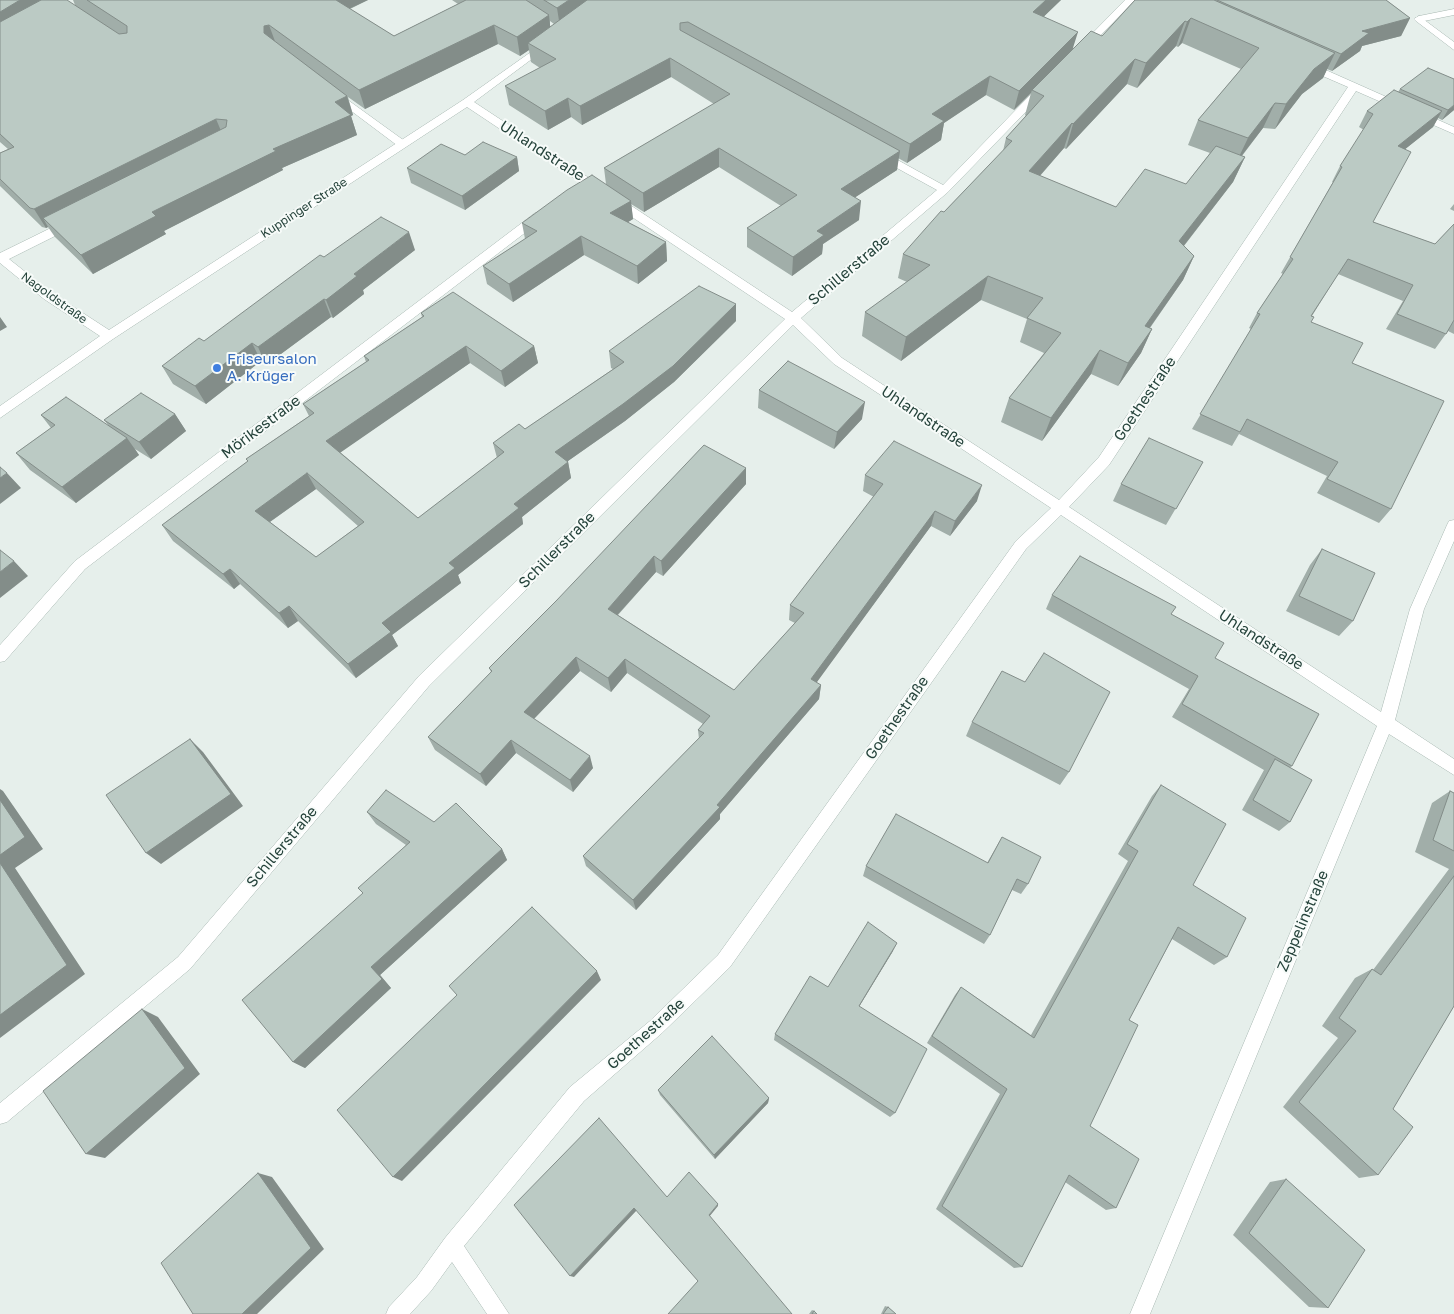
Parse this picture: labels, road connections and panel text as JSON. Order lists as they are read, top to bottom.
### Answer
{
  "streets": {
    "street": [
      "Uhlandstraße",
      "Kuppinger Straße",
      "Schillerstraße",
      "Nagoldstraße",
      "Goethestraße",
      "Mörikestraße",
      "Zeppelinstraße"
    ]
  },
  "crossings": [
    ["Uhlandstraße", "Kuppinger Straße"],
    ["Uhlandstraße", "Schillerstraße"],
    ["Uhlandstraße", "Goethestraße"],
    ["Uhlandstraße", "Zeppelinstraße"],
    ["Kuppinger Straße", "Nagoldstraße"]
  ],
  "places": ["Friseursalon A. Krüger"]
}
